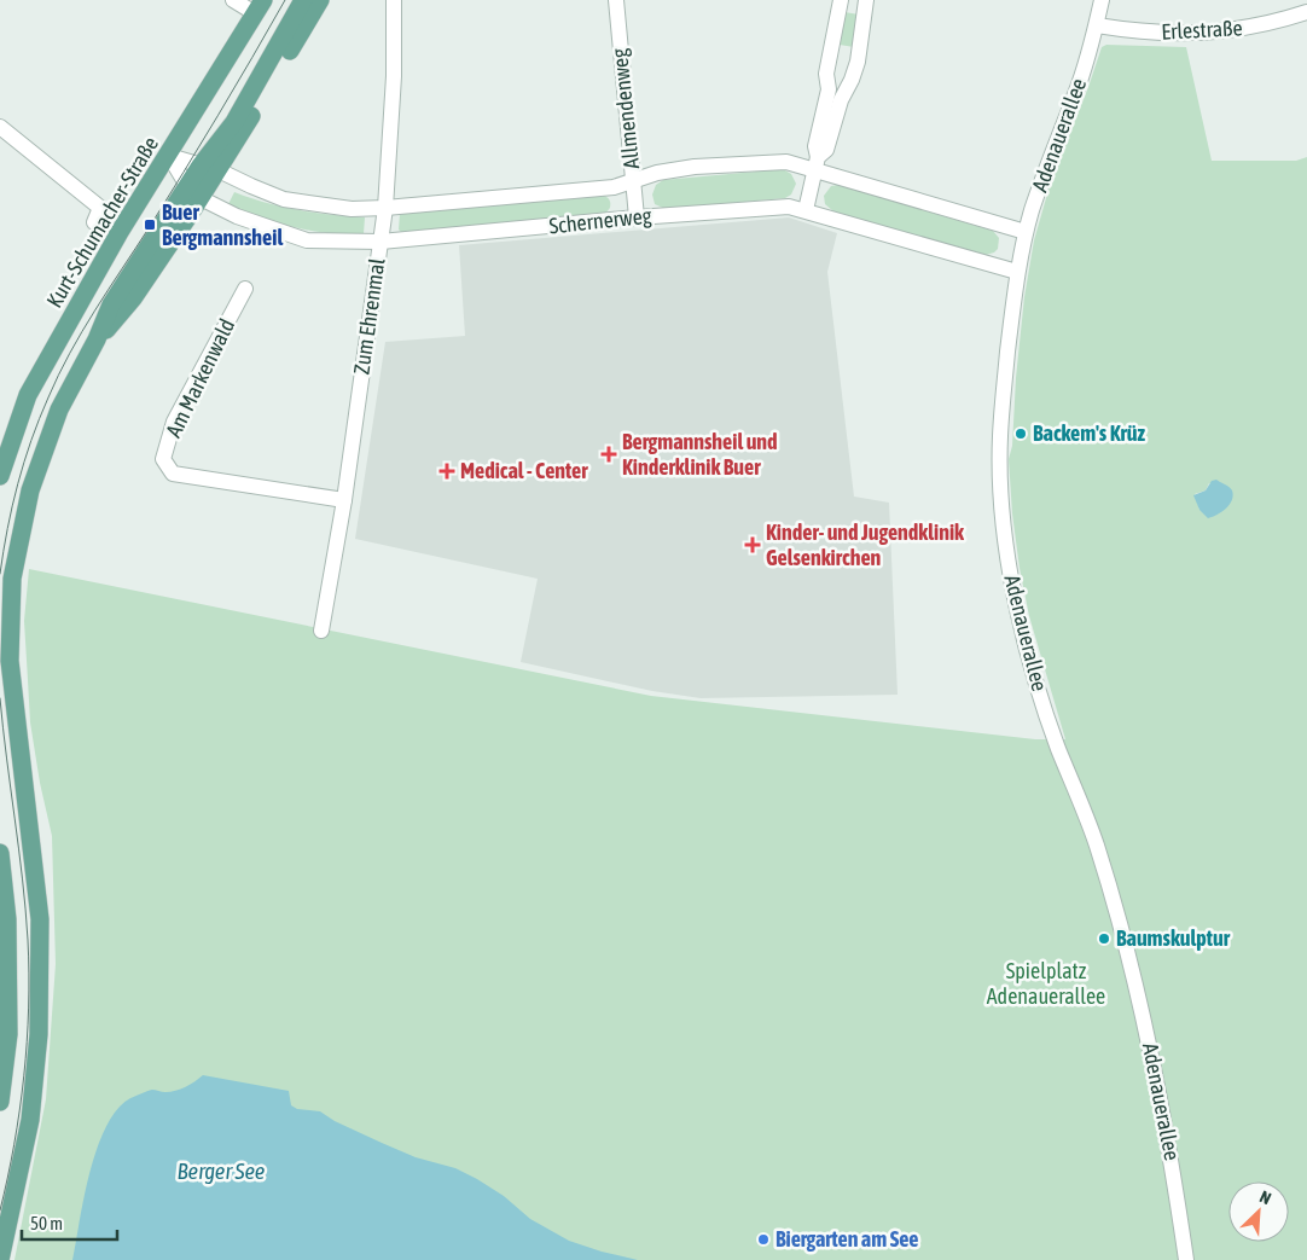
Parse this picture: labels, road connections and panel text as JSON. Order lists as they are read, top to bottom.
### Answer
{
  "streets": {
    "main road": ["Kurt-Schumacher-Straße"],
    "street": [
      "Erlestraße",
      "Allmendenweg",
      "Adenauerallee",
      "Schernerweg",
      "Zum Ehrenmal",
      "Am Markenwald"
    ]
  },
  "crossings": [
    ["Erlestraße", "Adenauerallee"],
    ["Allmendenweg", "Schernerweg"],
    ["Adenauerallee", "Schernerweg"],
    ["Schernerweg", "Kurt-Schumacher-Straße"],
    ["Schernerweg", "Zum Ehrenmal"],
    ["Zum Ehrenmal", "Am Markenwald"]
  ],
  "water": ["Berger See"],
  "parks": ["Spielplatz Adenauerallee"],
  "places": {
    "transit": ["Buer Bergmannsheil"],
    "other": ["Backem's Krüz", "Baumskulptur", "Biergarten am See"],
    "health": ["Bergmannsheil und Kinderklinik Buer", "Medical - Center", "Kinder- und Jugendklinik Gelsenkirchen"]
  },
  "scale_bar": "50 m",
  "north": "top right"
}
